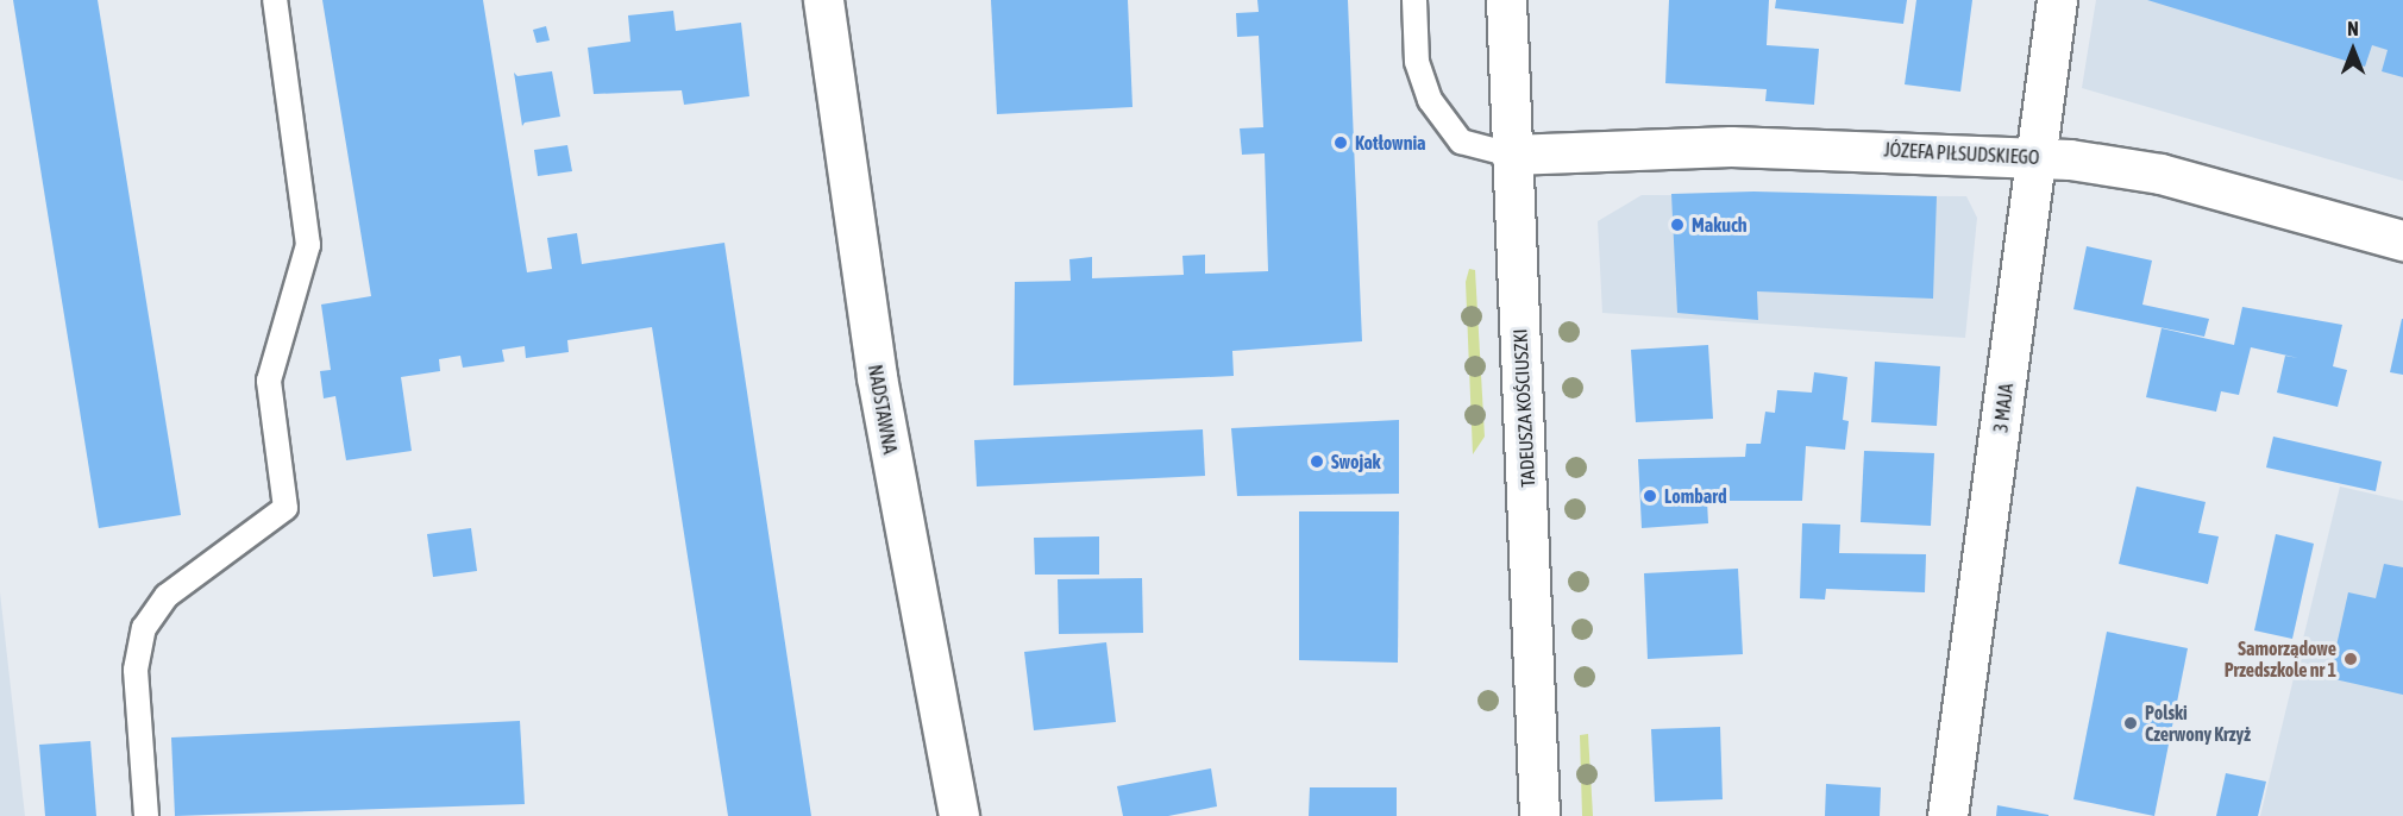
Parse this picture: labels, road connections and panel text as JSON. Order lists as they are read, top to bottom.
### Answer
{
  "streets": {
    "street": [
      "JÓZEFA PIŁSUDSKIEGO",
      "TADEUSZA KOŚCIUSZKI",
      "3 MAJA",
      "NADSTAWNA"
    ]
  },
  "crossings": [
    ["JÓZEFA PIŁSUDSKIEGO", "TADEUSZA KOŚCIUSZKI"],
    ["JÓZEFA PIŁSUDSKIEGO", "3 MAJA"]
  ],
  "places": [
    "Kotłownia",
    "Makuch",
    "Swojak",
    "Lombard",
    "Samorządowe Przedszkole nr 1",
    "Polski Czerwony Krzyż"
  ],
  "north": "top"
}
